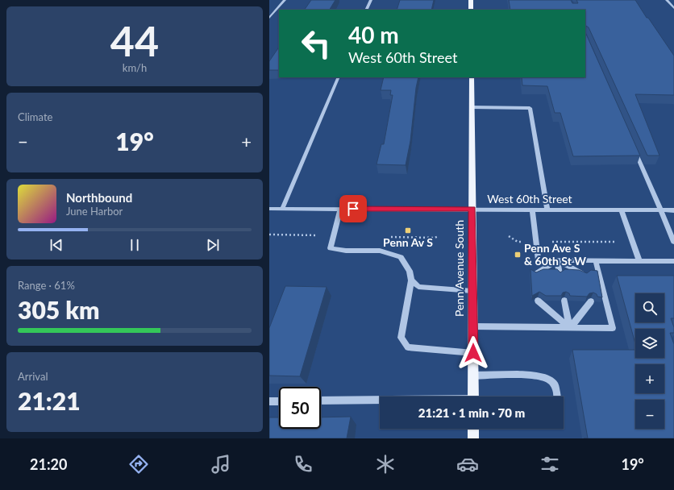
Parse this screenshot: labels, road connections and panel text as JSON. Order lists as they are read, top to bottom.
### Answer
{
  "streets": {
    "main road": ["Penn Avenue South"],
    "street": ["West 60th Street"]
  },
  "crossings": [
    ["West 60th Street", "Penn Avenue South"]
  ],
  "places": {
    "transit": ["Penn Av S", "Penn Ave S & 60th St W"]
  },
  "page": {
    "tile": [
      ["44", "km/h"],
      "Climate",
      ["Range · 61%", "305 km"],
      ["Arrival", "21:21"]
    ],
    "turn": ["40 m", "West 60th Street"],
    "heat": ["−", "19°", "+"],
    "song": ["Northbound", "June Harbor"],
    "map_buttons": ["+", "−"],
    "limit": "50",
    "trip": "21:21 · 1 min · 70 m",
    "tabs": ["21:20", "19°"]
  }
}
